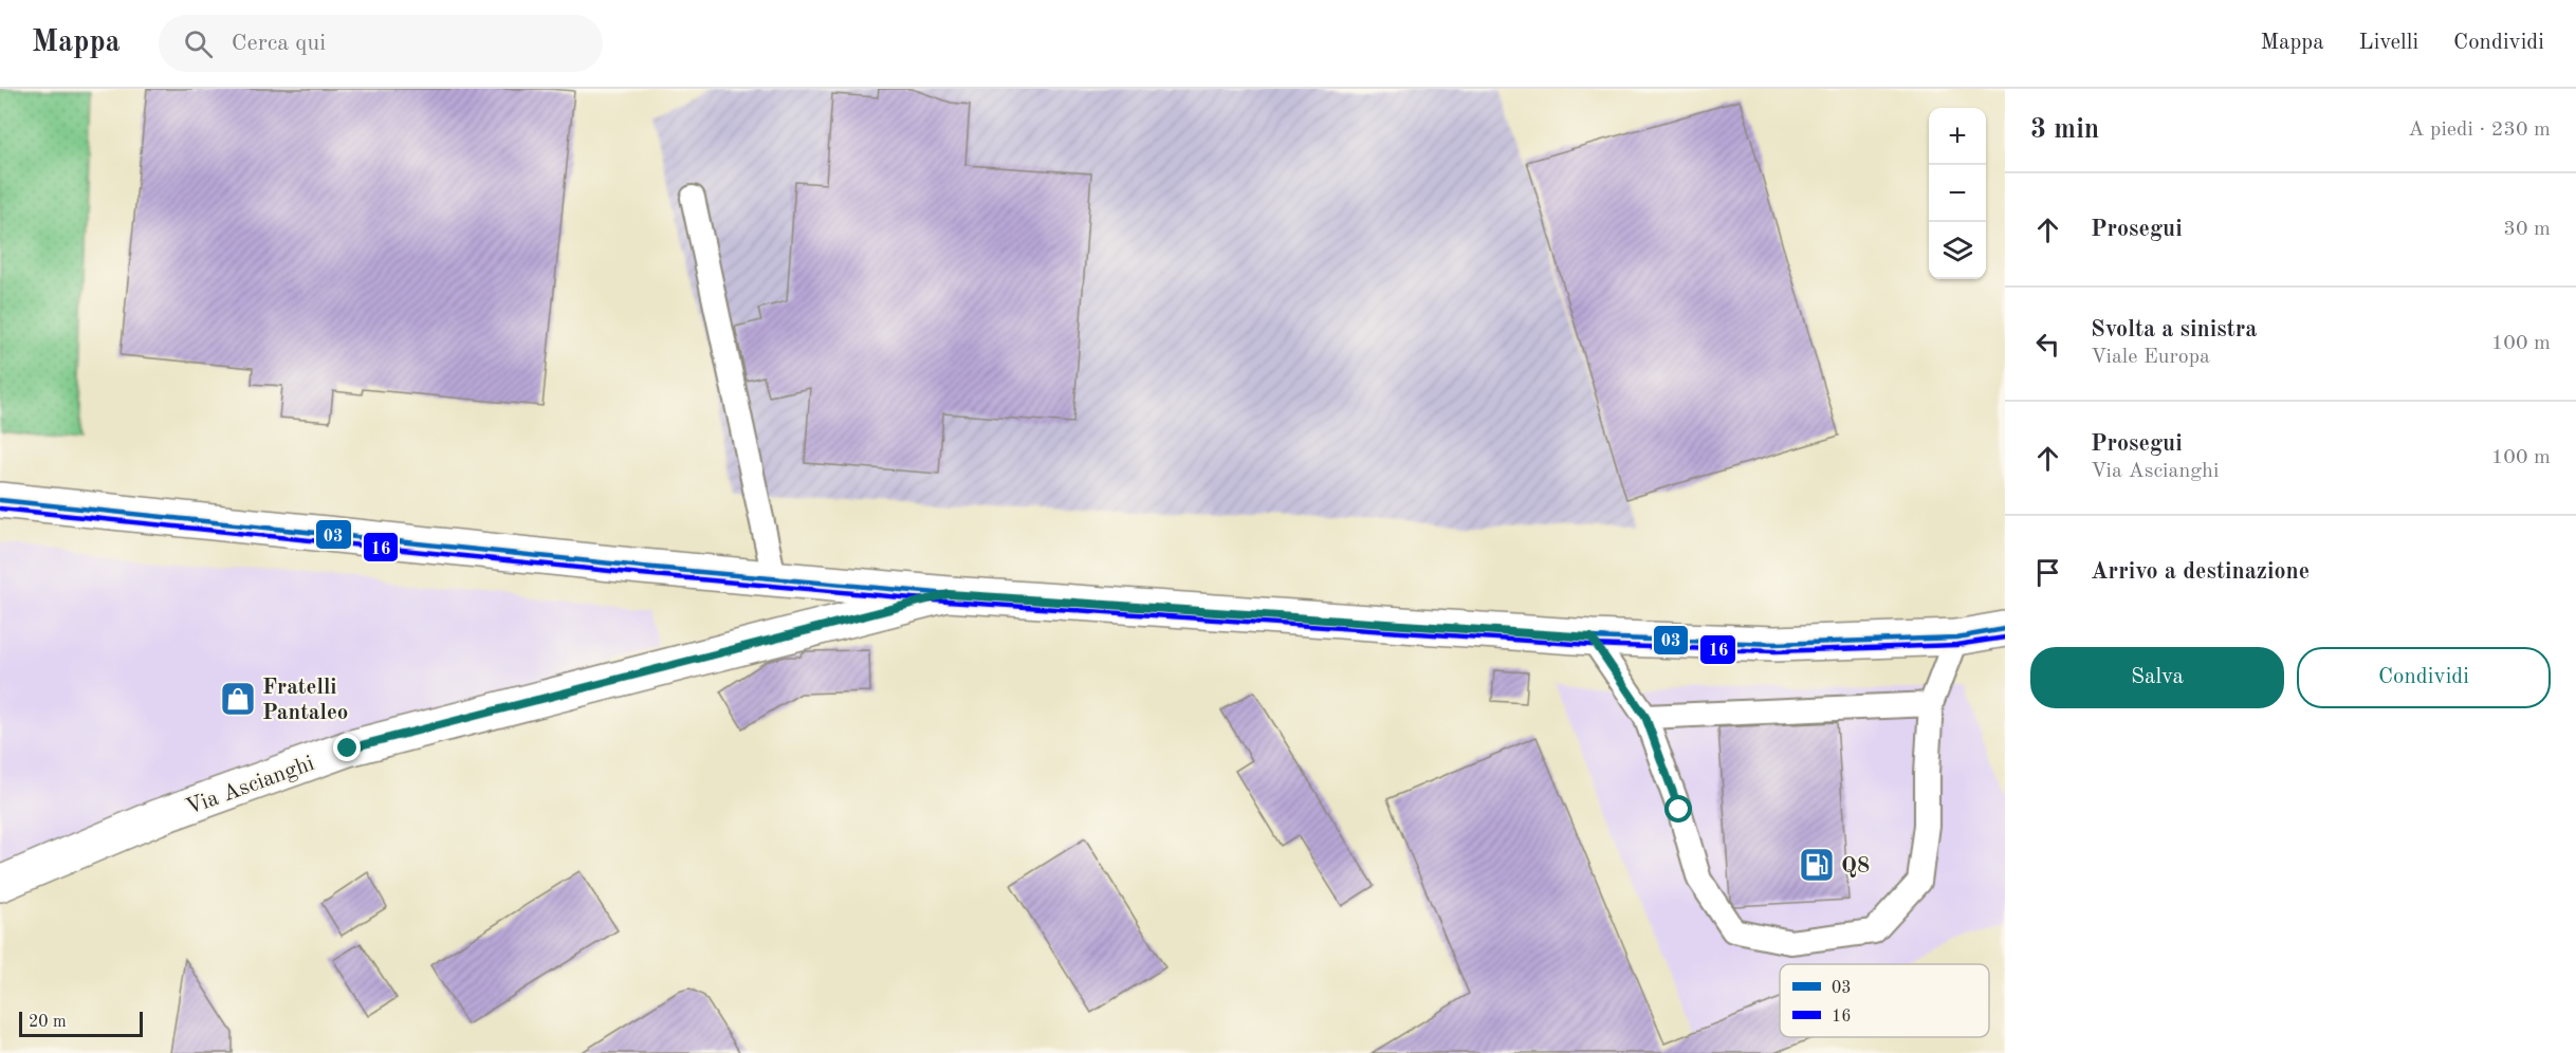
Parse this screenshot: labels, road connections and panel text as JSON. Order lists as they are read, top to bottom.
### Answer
{
  "streets": {
    "main road": ["Via Ascianghi"]
  },
  "places": {
    "shop": ["Fratelli Pantaleo"],
    "fuel station": ["Q8"]
  },
  "lines": ["transit line 03", "transit line 16"],
  "legend": ["03", "16"],
  "scale_bar": "20 m",
  "page": {
    "header": "Mappa",
    "search": "Cerca qui",
    "nav": ["Mappa", "Livelli", "Condividi"],
    "heading": ["3 min", "A piedi · 230 m"],
    "map_buttons": ["+", "−"],
    "list": [
      ["Prosegui", "30 m"],
      ["Svolta a sinistra", "Viale Europa", "100 m"],
      ["Prosegui", "Via Ascianghi", "100 m"],
      "Arrivo a destinazione"
    ],
    "buttons": ["Salva", "Condividi"],
    "scale": "20 m"
  }
}
